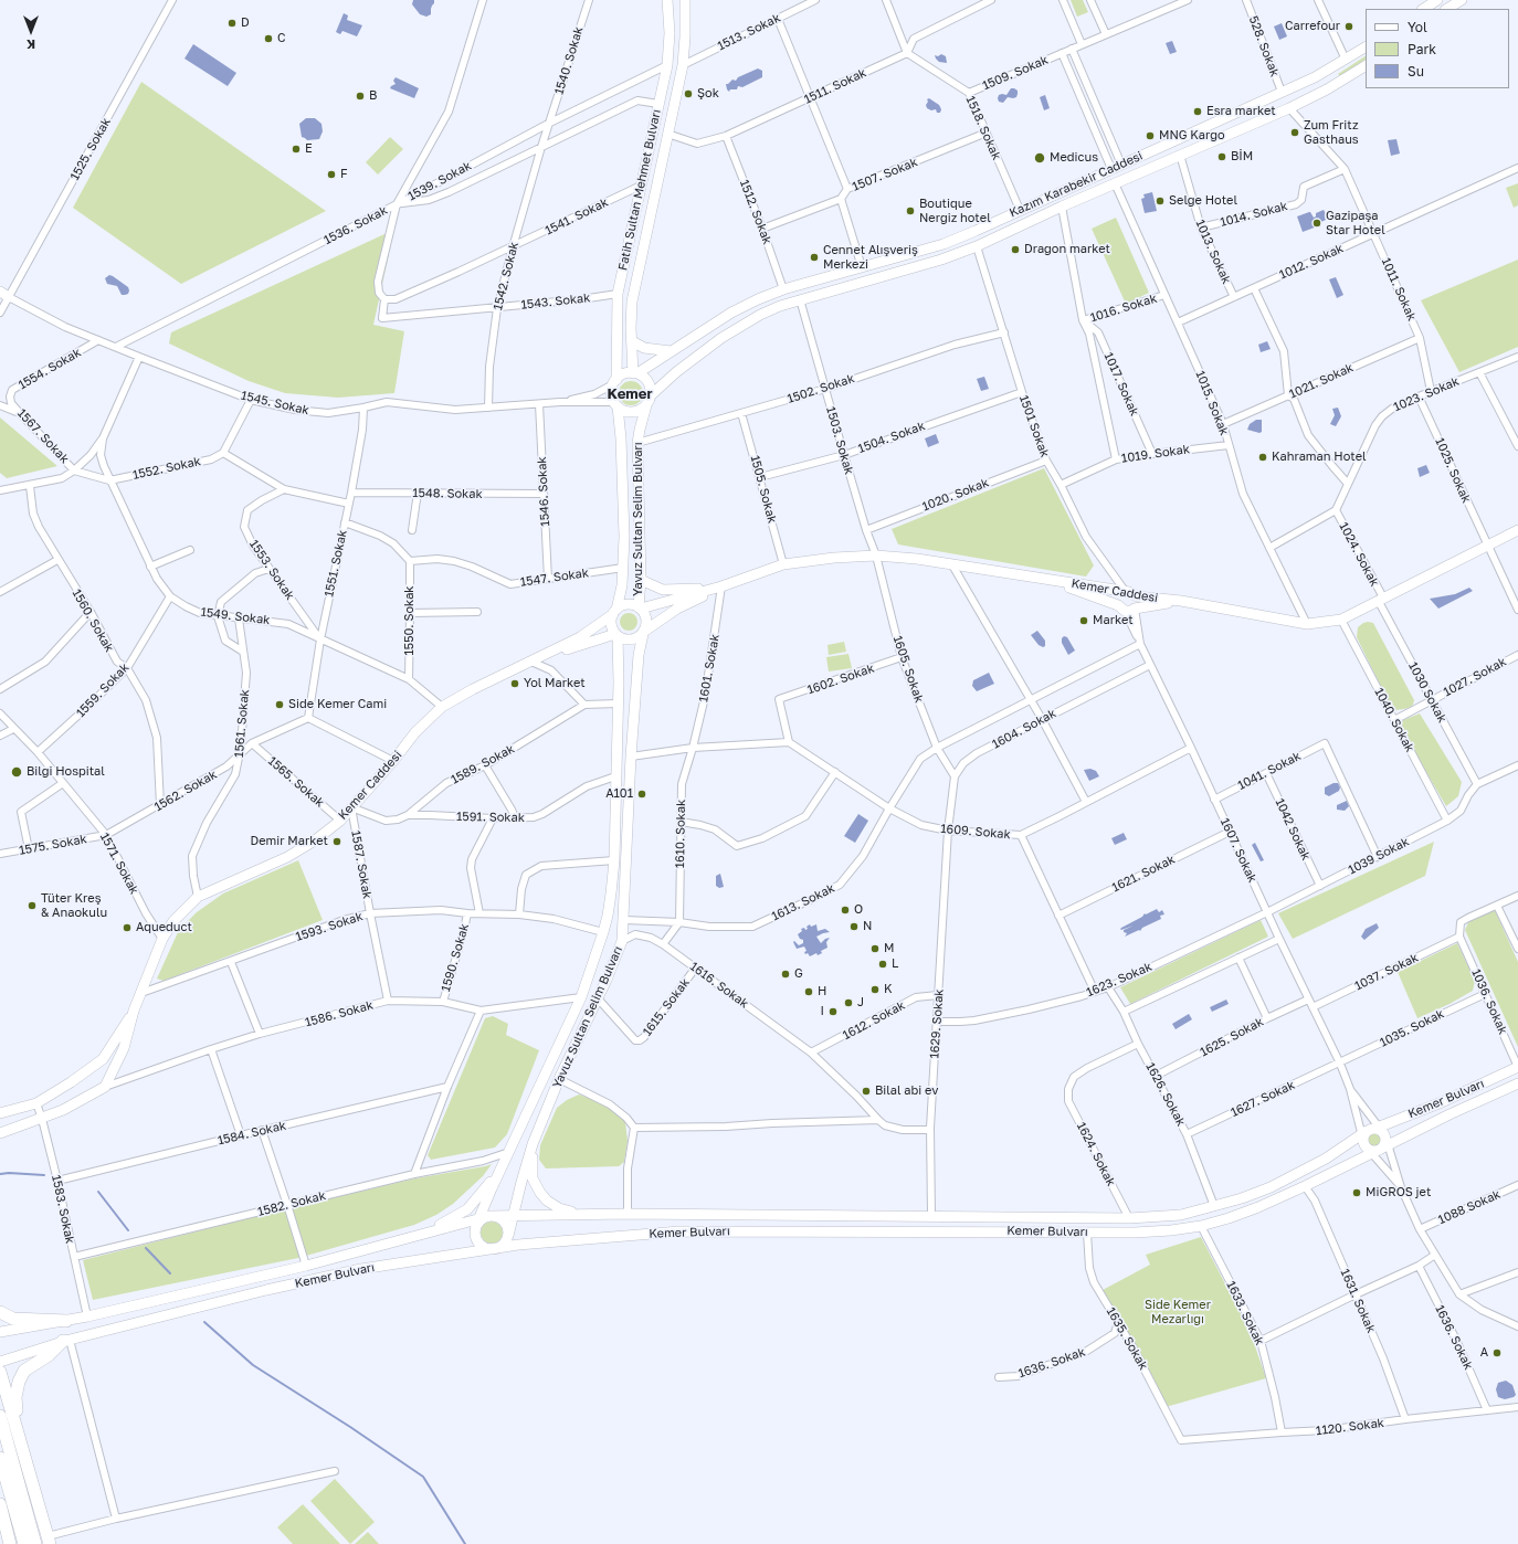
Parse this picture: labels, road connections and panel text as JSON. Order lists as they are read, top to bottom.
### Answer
{
  "streets": {
    "main road": [
      "Kazım Karabekir Caddesi",
      "Fatih Sultan Mehmet Bulvarı",
      "Yavuz Sultan Selim Bulvarı",
      "Kemer Caddesi",
      "Kemer Bulvarı"
    ],
    "street": [
      "1513. Sokak",
      "528. Sokak",
      "1540. Sokak",
      "1509. Sokak",
      "1511. Sokak",
      "1518. Sokak",
      "1525. Sokak",
      "1507. Sokak",
      "1539. Sokak",
      "1512. Sokak",
      "1014. Sokak",
      "1541. Sokak",
      "1536. Sokak",
      "1013. Sokak",
      "1012. Sokak",
      "1542. Sokak",
      "1011. Sokak",
      "1543. Sokak",
      "1016. Sokak",
      "1554. Sokak",
      "1021. Sokak",
      "1017. Sokak",
      "1502. Sokak",
      "1023. Sokak",
      "1545. Sokak",
      "1015. Sokak",
      "1501 Sokak",
      "1567. Sokak",
      "1504. Sokak",
      "1503. Sokak",
      "1019. Sokak",
      "1552. Sokak",
      "1025. Sokak",
      "1505. Sokak",
      "1546. Sokak",
      "1548. Sokak",
      "1020. Sokak",
      "1024. Sokak",
      "1551. Sokak",
      "1553. Sokak",
      "1547. Sokak",
      "1549. Sokak",
      "1560. Sokak",
      "1550. Sokak",
      "1601. Sokak",
      "1605. Sokak",
      "1027. Sokak",
      "1602. Sokak",
      "1559. Sokak",
      "1030 Sokak",
      "1040. Sokak",
      "1561. Sokak",
      "1604. Sokak",
      "1589. Sokak",
      "1041. Sokak",
      "1565. Sokak",
      "1562. Sokak",
      "1591. Sokak",
      "1042 Sokak",
      "1609. Sokak",
      "1610. Sokak",
      "1575. Sokak",
      "1607. Sokak",
      "1039 Sokak",
      "1571. Sokak",
      "1587. Sokak",
      "1621. Sokak",
      "1613. Sokak",
      "1593. Sokak",
      "1590. Sokak",
      "1037. Sokak",
      "1623. Sokak",
      "1616. Sokak",
      "1036. Sokak",
      "1615. Sokak",
      "1586. Sokak",
      "1612. Sokak",
      "1629. Sokak",
      "1035. Sokak",
      "1625. Sokak",
      "1626. Sokak",
      "1627. Sokak",
      "1584. Sokak",
      "1624. Sokak",
      "1582. Sokak",
      "1088 Sokak",
      "1583. Sokak",
      "1631. Sokak",
      "1633. Sokak",
      "1636. Sokak",
      "1635. Sokak",
      "1120. Sokak"
    ]
  },
  "crossings": [
    ["1513. Sokak", "Fatih Sultan Mehmet Bulvarı"],
    ["528. Sokak", "Kazım Karabekir Caddesi"],
    ["1540. Sokak", "1539. Sokak"],
    ["1540. Sokak", "1542. Sokak"],
    ["1509. Sokak", "1518. Sokak"],
    ["1511. Sokak", "1518. Sokak"],
    ["1511. Sokak", "Fatih Sultan Mehmet Bulvarı"],
    ["1511. Sokak", "1512. Sokak"],
    ["1518. Sokak", "1507. Sokak"],
    ["1518. Sokak", "Kazım Karabekir Caddesi"],
    ["1525. Sokak", "1545. Sokak"],
    ["1507. Sokak", "1512. Sokak"],
    ["1539. Sokak", "Fatih Sultan Mehmet Bulvarı"],
    ["1539. Sokak", "1536. Sokak"],
    ["1539. Sokak", "1542. Sokak"],
    ["Kazım Karabekir Caddesi", "Fatih Sultan Mehmet Bulvarı"],
    ["Kazım Karabekir Caddesi", "1512. Sokak"],
    ["Kazım Karabekir Caddesi", "1013. Sokak"],
    ["Kazım Karabekir Caddesi", "1011. Sokak"],
    ["Kazım Karabekir Caddesi", "1017. Sokak"],
    ["Kazım Karabekir Caddesi", "1015. Sokak"],
    ["Kazım Karabekir Caddesi", "1501 Sokak"],
    ["Kazım Karabekir Caddesi", "1503. Sokak"],
    ["Kazım Karabekir Caddesi", "Yavuz Sultan Selim Bulvarı"],
    ["Fatih Sultan Mehmet Bulvarı", "1541. Sokak"],
    ["Fatih Sultan Mehmet Bulvarı", "1543. Sokak"],
    ["Fatih Sultan Mehmet Bulvarı", "Yavuz Sultan Selim Bulvarı"],
    ["1014. Sokak", "1013. Sokak"],
    ["1014. Sokak", "1011. Sokak"],
    ["1541. Sokak", "1542. Sokak"],
    ["1541. Sokak", "1543. Sokak"],
    ["1536. Sokak", "1545. Sokak"],
    ["1013. Sokak", "1012. Sokak"],
    ["1012. Sokak", "1011. Sokak"],
    ["1012. Sokak", "1015. Sokak"],
    ["1542. Sokak", "1543. Sokak"],
    ["1542. Sokak", "1545. Sokak"],
    ["1011. Sokak", "1021. Sokak"],
    ["1011. Sokak", "1023. Sokak"],
    ["1016. Sokak", "1017. Sokak"],
    ["1016. Sokak", "1015. Sokak"],
    ["1554. Sokak", "1545. Sokak"],
    ["1554. Sokak", "1567. Sokak"],
    ["1021. Sokak", "1015. Sokak"],
    ["1017. Sokak", "1019. Sokak"],
    ["1502. Sokak", "1501 Sokak"],
    ["1502. Sokak", "1503. Sokak"],
    ["1502. Sokak", "1505. Sokak"],
    ["1502. Sokak", "Yavuz Sultan Selim Bulvarı"],
    ["1023. Sokak", "1025. Sokak"],
    ["1023. Sokak", "1024. Sokak"],
    ["1545. Sokak", "1546. Sokak"],
    ["1545. Sokak", "1551. Sokak"],
    ["1545. Sokak", "1549. Sokak"],
    ["1015. Sokak", "1019. Sokak"],
    ["1015. Sokak", "Kemer Caddesi"],
    ["1501 Sokak", "1504. Sokak"],
    ["1501 Sokak", "1019. Sokak"],
    ["1501 Sokak", "1020. Sokak"],
    ["1501 Sokak", "Kemer Caddesi"],
    ["1501 Sokak", "1607. Sokak"],
    ["1504. Sokak", "1503. Sokak"],
    ["1504. Sokak", "1505. Sokak"],
    ["1503. Sokak", "1020. Sokak"],
    ["1503. Sokak", "Kemer Caddesi"],
    ["1503. Sokak", "1605. Sokak"],
    ["1552. Sokak", "1549. Sokak"],
    ["1025. Sokak", "Kemer Caddesi"],
    ["1505. Sokak", "Kemer Caddesi"],
    ["1546. Sokak", "1548. Sokak"],
    ["1546. Sokak", "1547. Sokak"],
    ["1548. Sokak", "1551. Sokak"],
    ["Yavuz Sultan Selim Bulvarı", "1547. Sokak"],
    ["Yavuz Sultan Selim Bulvarı", "Kemer Caddesi"],
    ["Yavuz Sultan Selim Bulvarı", "1589. Sokak"],
    ["Yavuz Sultan Selim Bulvarı", "1591. Sokak"],
    ["Yavuz Sultan Selim Bulvarı", "1613. Sokak"],
    ["Yavuz Sultan Selim Bulvarı", "1593. Sokak"],
    ["Yavuz Sultan Selim Bulvarı", "1616. Sokak"],
    ["Yavuz Sultan Selim Bulvarı", "1615. Sokak"],
    ["Yavuz Sultan Selim Bulvarı", "1586. Sokak"],
    ["Yavuz Sultan Selim Bulvarı", "Kemer Bulvarı"],
    ["Yavuz Sultan Selim Bulvarı", "1582. Sokak"],
    ["1024. Sokak", "Kemer Caddesi"],
    ["1024. Sokak", "1030 Sokak"],
    ["1551. Sokak", "1553. Sokak"],
    ["1551. Sokak", "1549. Sokak"],
    ["1551. Sokak", "1562. Sokak"],
    ["1553. Sokak", "1549. Sokak"],
    ["1547. Sokak", "1550. Sokak"],
    ["Kemer Caddesi", "1549. Sokak"],
    ["Kemer Caddesi", "1601. Sokak"],
    ["Kemer Caddesi", "1605. Sokak"],
    ["Kemer Caddesi", "1030 Sokak"],
    ["Kemer Caddesi", "1040. Sokak"],
    ["Kemer Caddesi", "1561. Sokak"],
    ["Kemer Caddesi", "1589. Sokak"],
    ["Kemer Caddesi", "1565. Sokak"],
    ["Kemer Caddesi", "1607. Sokak"],
    ["Kemer Caddesi", "1571. Sokak"],
    ["Kemer Caddesi", "1587. Sokak"],
    ["Kemer Caddesi", "1593. Sokak"],
    ["Kemer Caddesi", "1586. Sokak"],
    ["Kemer Caddesi", "1583. Sokak"],
    ["1549. Sokak", "1550. Sokak"],
    ["1549. Sokak", "1559. Sokak"],
    ["1549. Sokak", "1561. Sokak"],
    ["1560. Sokak", "1559. Sokak"],
    ["1560. Sokak", "1562. Sokak"],
    ["1601. Sokak", "1610. Sokak"],
    ["1605. Sokak", "1602. Sokak"],
    ["1605. Sokak", "1604. Sokak"],
    ["1605. Sokak", "1613. Sokak"],
    ["1027. Sokak", "1030 Sokak"],
    ["1027. Sokak", "1040. Sokak"],
    ["1602. Sokak", "1609. Sokak"],
    ["1559. Sokak", "1571. Sokak"],
    ["1030 Sokak", "1039 Sokak"],
    ["1040. Sokak", "1039 Sokak"],
    ["1561. Sokak", "1562. Sokak"],
    ["1604. Sokak", "1607. Sokak"],
    ["1589. Sokak", "1591. Sokak"],
    ["1589. Sokak", "1587. Sokak"],
    ["1041. Sokak", "1042 Sokak"],
    ["1041. Sokak", "1607. Sokak"],
    ["1041. Sokak", "1039 Sokak"],
    ["1565. Sokak", "1562. Sokak"],
    ["1562. Sokak", "1575. Sokak"],
    ["1562. Sokak", "1571. Sokak"],
    ["1591. Sokak", "1590. Sokak"],
    ["1042 Sokak", "1039 Sokak"],
    ["1609. Sokak", "1607. Sokak"],
    ["1609. Sokak", "1613. Sokak"],
    ["1609. Sokak", "1629. Sokak"],
    ["1610. Sokak", "1613. Sokak"],
    ["1575. Sokak", "1571. Sokak"],
    ["1607. Sokak", "1039 Sokak"],
    ["1607. Sokak", "1621. Sokak"],
    ["1607. Sokak", "1613. Sokak"],
    ["1607. Sokak", "1037. Sokak"],
    ["1607. Sokak", "1623. Sokak"],
    ["1607. Sokak", "1035. Sokak"],
    ["1607. Sokak", "1625. Sokak"],
    ["1607. Sokak", "1627. Sokak"],
    ["1607. Sokak", "Kemer Bulvarı"],
    ["1039 Sokak", "1623. Sokak"],
    ["1587. Sokak", "1593. Sokak"],
    ["1587. Sokak", "1586. Sokak"],
    ["1593. Sokak", "1590. Sokak"],
    ["1590. Sokak", "1586. Sokak"],
    ["1037. Sokak", "1036. Sokak"],
    ["1623. Sokak", "1629. Sokak"],
    ["1623. Sokak", "1626. Sokak"],
    ["1616. Sokak", "1615. Sokak"],
    ["1616. Sokak", "1612. Sokak"],
    ["1036. Sokak", "1035. Sokak"],
    ["1036. Sokak", "Kemer Bulvarı"],
    ["1612. Sokak", "1629. Sokak"],
    ["1629. Sokak", "Kemer Bulvarı"],
    ["1035. Sokak", "1627. Sokak"],
    ["1625. Sokak", "1626. Sokak"],
    ["1626. Sokak", "1627. Sokak"],
    ["1626. Sokak", "Kemer Bulvarı"],
    ["1626. Sokak", "1624. Sokak"],
    ["Kemer Bulvarı", "1624. Sokak"],
    ["Kemer Bulvarı", "1583. Sokak"],
    ["Kemer Bulvarı", "1631. Sokak"],
    ["Kemer Bulvarı", "1633. Sokak"],
    ["Kemer Bulvarı", "1635. Sokak"],
    ["1584. Sokak", "1583. Sokak"],
    ["1582. Sokak", "1583. Sokak"],
    ["1631. Sokak", "1120. Sokak"],
    ["1633. Sokak", "1120. Sokak"],
    ["1636. Sokak", "1635. Sokak"],
    ["1636. Sokak", "1120. Sokak"],
    ["1635. Sokak", "1120. Sokak"]
  ],
  "districts": ["Kemer"],
  "parks": ["Side Kemer Mezarlığı"],
  "places": [
    "D",
    "Carrefour",
    "C",
    "Şok",
    "B",
    "Esra market",
    "Zum Fritz Gasthaus",
    "MNG Kargo",
    "E",
    "BİM",
    "Medicus",
    "F",
    "Selge Hotel",
    "Boutique Nergiz hotel",
    "Gazipaşa Star Hotel",
    "Dragon market",
    "Cennet Alışveriş Merkezi",
    "Kahraman Hotel",
    "Market",
    "Yol Market",
    "Side Kemer Cami",
    "Bilgi Hospital",
    "A101",
    "Demir Market",
    "Tüter Kreş & Anaokulu",
    "O",
    "N",
    "Aqueduct",
    "M",
    "L",
    "G",
    "K",
    "H",
    "J",
    "I",
    "Bilal abi ev",
    "MiGROS jet",
    "A"
  ],
  "legend": ["Yol", "Park", "Su"],
  "north": "bottom"
}
